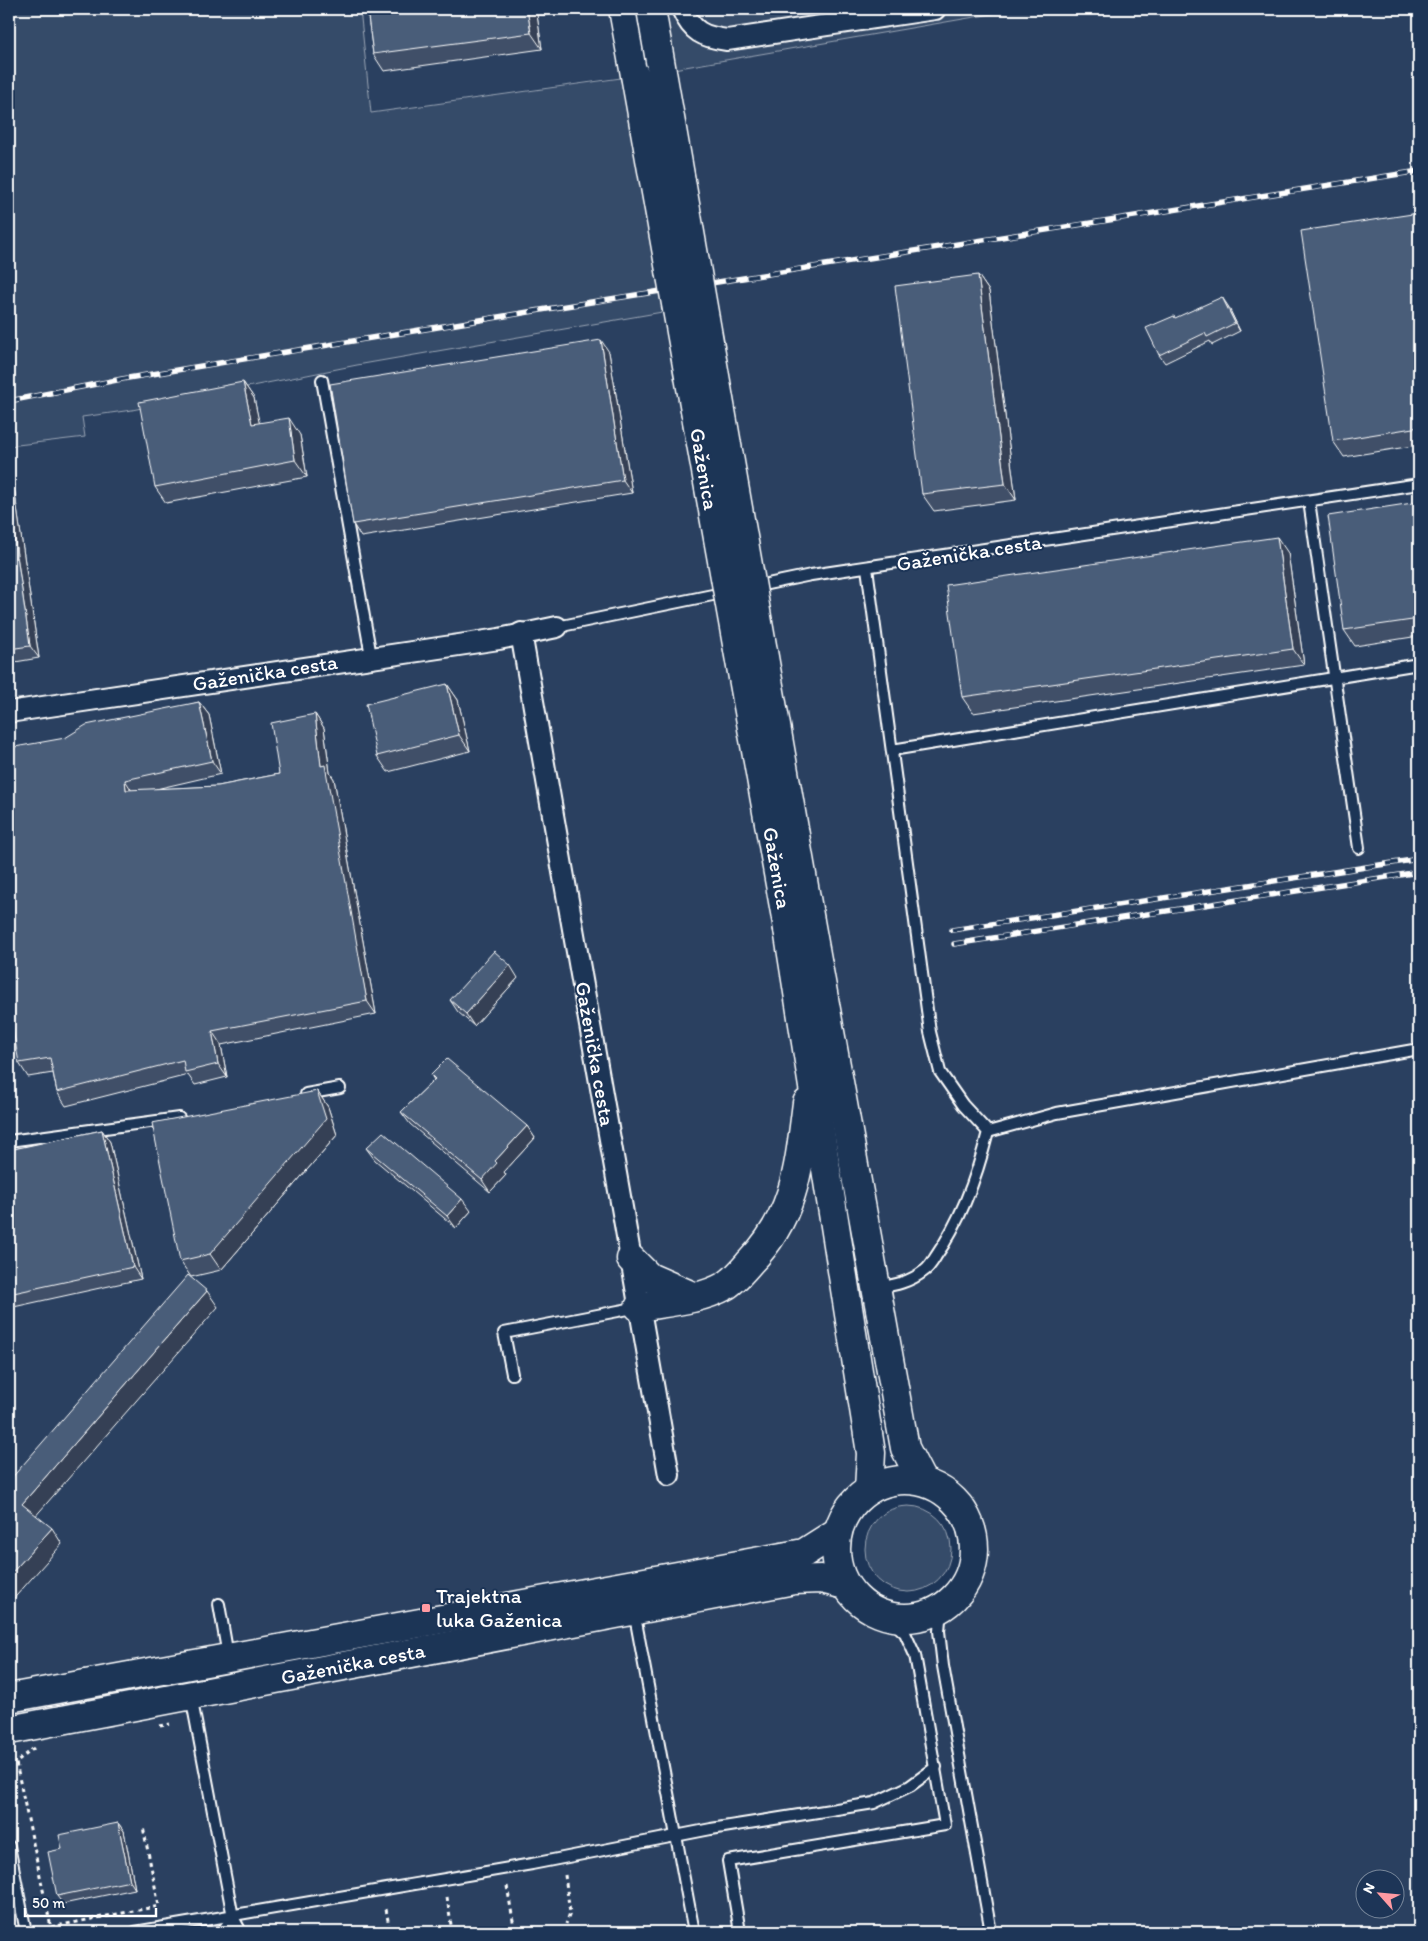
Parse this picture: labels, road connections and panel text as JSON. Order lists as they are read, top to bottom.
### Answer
{
  "streets": {
    "main road": ["Gaženica", "Gaženička cesta"]
  },
  "places": {
    "transit": ["Trajektna luka Gaženica"]
  },
  "scale_bar": "50 m",
  "north": "top left"
}
